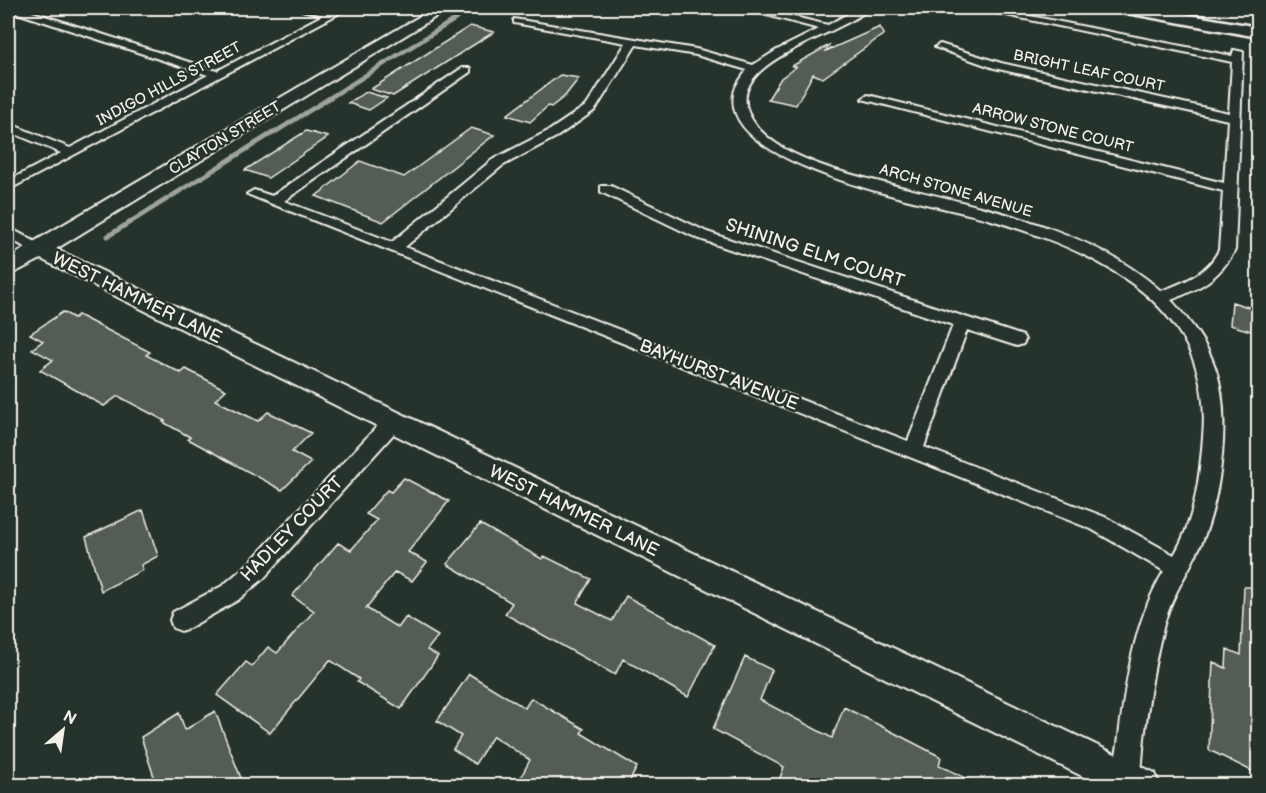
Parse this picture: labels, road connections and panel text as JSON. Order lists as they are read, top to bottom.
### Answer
{
  "streets": {
    "street": [
      "BRIGHT LEAF COURT",
      "INDIGO HILLS STREET",
      "ARROW STONE COURT",
      "CLAYTON STREET",
      "ARCH STONE AVENUE",
      "SHINING ELM COURT",
      "WEST HAMMER LANE",
      "BAYHURST AVENUE",
      "HADLEY COURT"
    ]
  },
  "crossings": [
    ["CLAYTON STREET", "WEST HAMMER LANE"],
    ["ARCH STONE AVENUE", "WEST HAMMER LANE"],
    ["ARCH STONE AVENUE", "BAYHURST AVENUE"],
    ["WEST HAMMER LANE", "HADLEY COURT"]
  ],
  "north": "top right"
}
